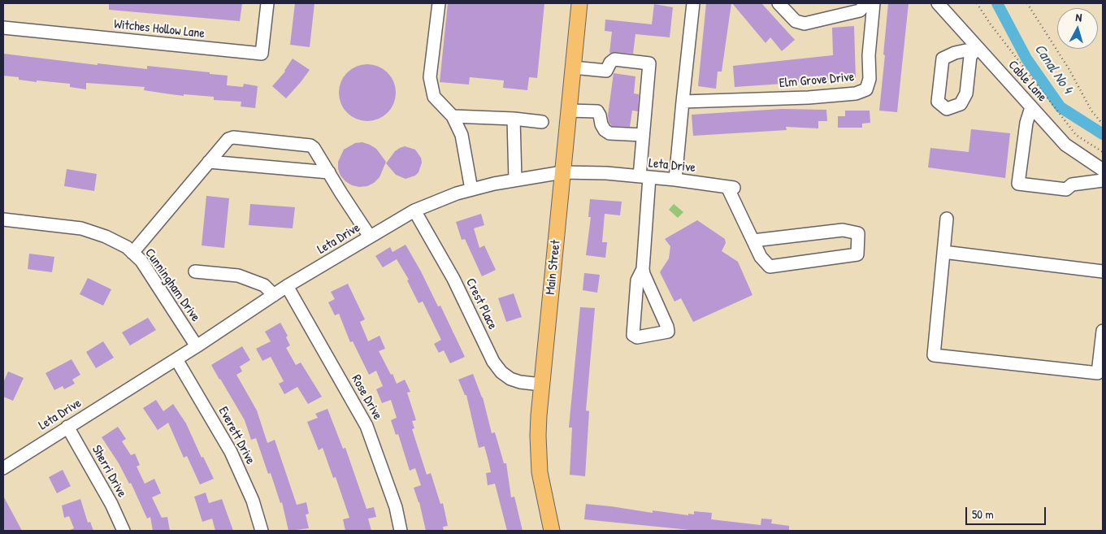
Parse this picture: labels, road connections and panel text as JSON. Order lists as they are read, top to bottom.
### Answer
{
  "streets": {
    "main road": ["Main Street"],
    "street": [
      "Witches Hollow Lane",
      "Elm Grove Drive",
      "Cable Lane",
      "Leta Drive",
      "Cunningham Drive",
      "Crest Place",
      "Rose Drive",
      "Everett Drive",
      "Sherri Drive"
    ]
  },
  "crossings": [
    ["Leta Drive", "Main Street"],
    ["Leta Drive", "Cunningham Drive"],
    ["Leta Drive", "Crest Place"],
    ["Leta Drive", "Rose Drive"],
    ["Leta Drive", "Everett Drive"],
    ["Leta Drive", "Sherri Drive"],
    ["Main Street", "Crest Place"]
  ],
  "water": ["Canal No 4"],
  "scale_bar": "50 m",
  "north": "top"
}
